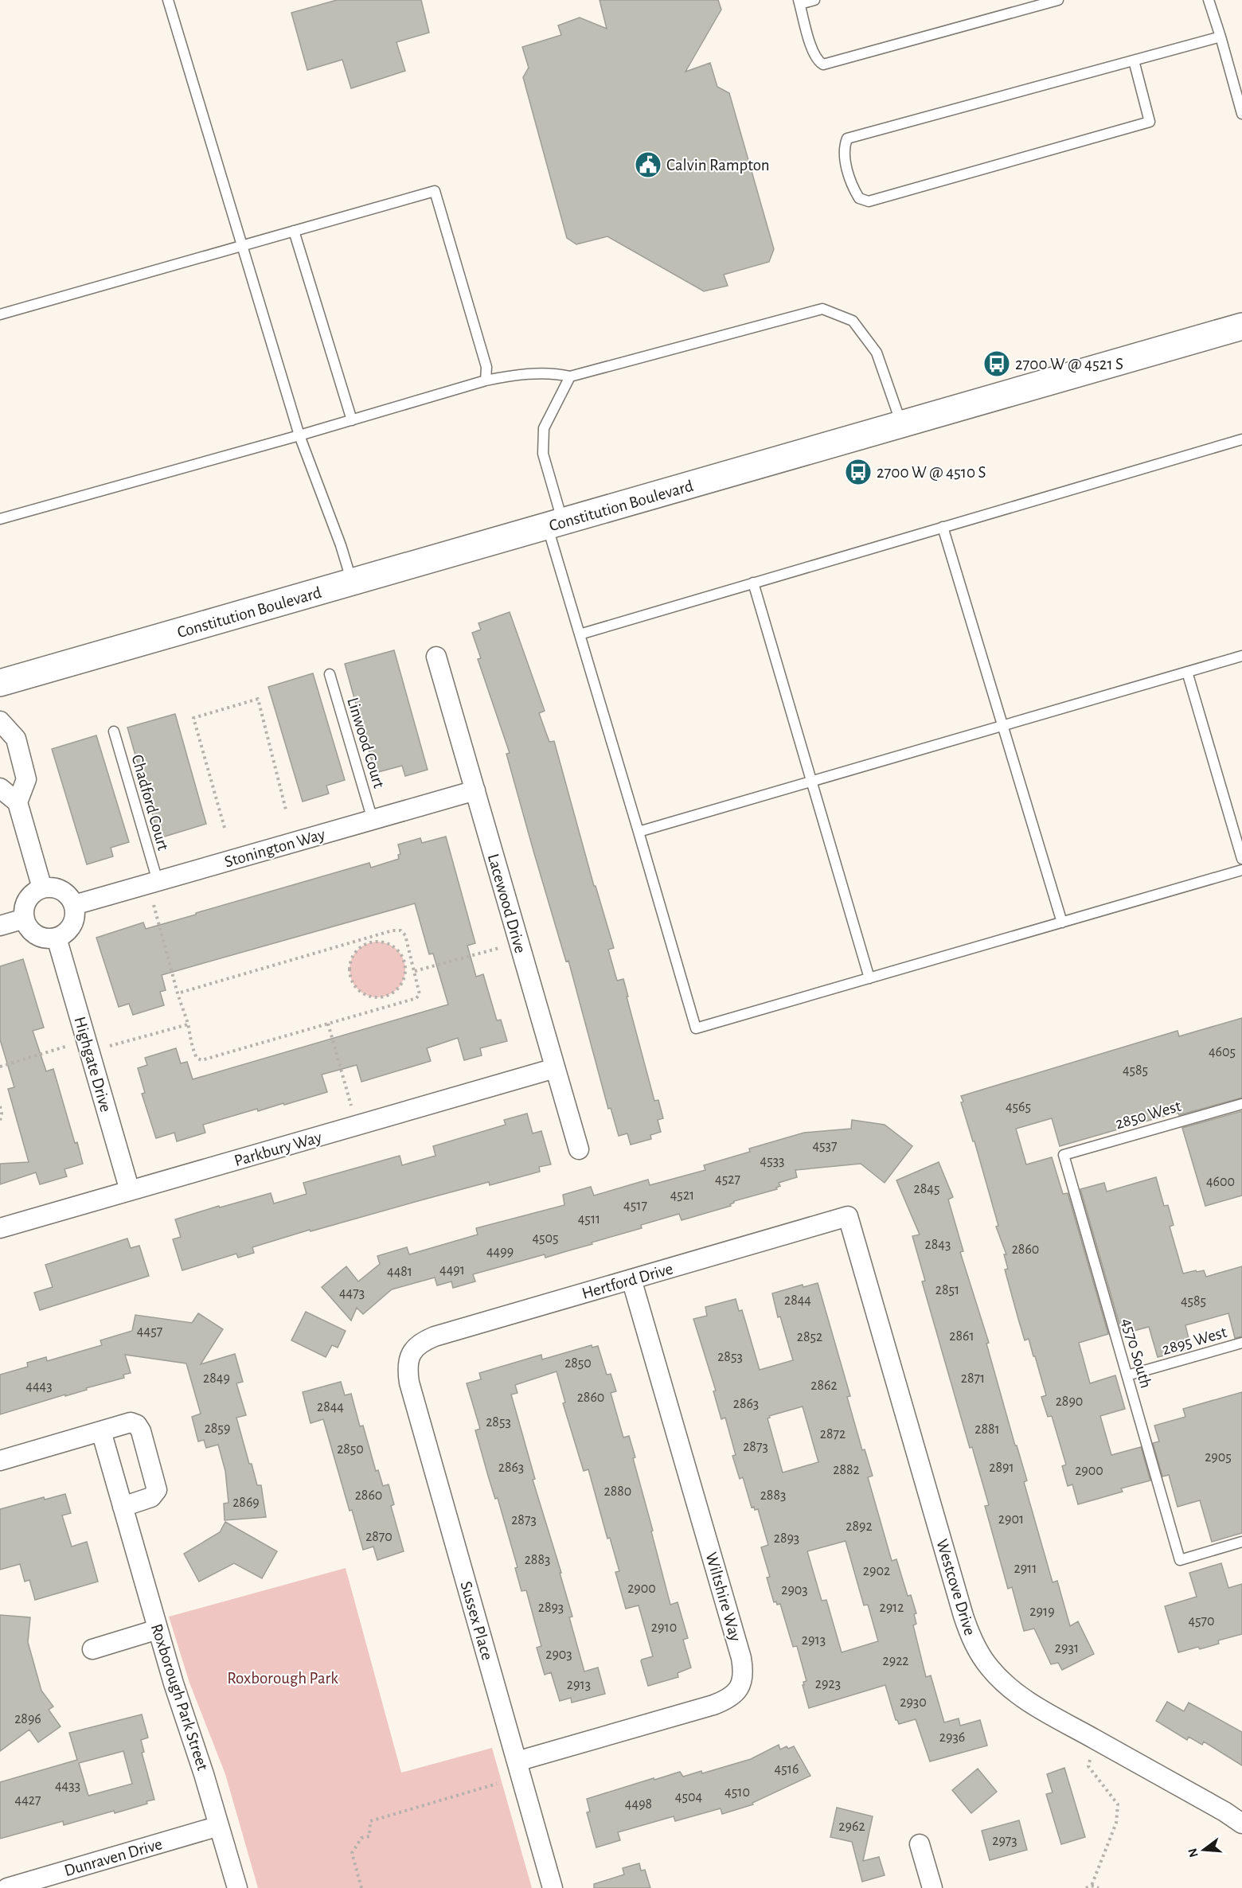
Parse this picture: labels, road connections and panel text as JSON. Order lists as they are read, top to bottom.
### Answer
{
  "streets": {
    "main road": ["Constitution Boulevard"],
    "street": [
      "Stonington Way",
      "Lacewood Drive",
      "Highgate Drive",
      "Parkbury Way",
      "Hertford Drive",
      "Westcove Drive",
      "Wiltshire Way",
      "Sussex Place",
      "Roxborough Park Street",
      "Dunraven Drive"
    ],
    "lane": [
      "Linwood Court",
      "Chadford Court",
      "2850 West",
      "2895 West",
      "4570 South"
    ]
  },
  "crossings": [
    ["Linwood Court", "Stonington Way"],
    ["Chadford Court", "Stonington Way"],
    ["Stonington Way", "Lacewood Drive"],
    ["Stonington Way", "Highgate Drive"],
    ["Lacewood Drive", "Parkbury Way"],
    ["Highgate Drive", "Parkbury Way"],
    ["2850 West", "4570 South"],
    ["Hertford Drive", "Westcove Drive"],
    ["Hertford Drive", "Wiltshire Way"],
    ["Hertford Drive", "Sussex Place"],
    ["2895 West", "4570 South"],
    ["Wiltshire Way", "Sussex Place"],
    ["Roxborough Park Street", "Dunraven Drive"]
  ],
  "parks": ["Roxborough Park"],
  "places": {
    "public building": ["Calvin Rampton"],
    "bus stop": ["2700 W @ 4521 S", "2700 W @ 4510 S"]
  },
  "house_numbers": [
    "4605",
    "4585",
    "4565",
    "4537",
    "4533",
    "4527",
    "4600",
    "2845",
    "4521",
    "4517",
    "4511",
    "4505",
    "2843",
    "2860",
    "4499",
    "4491",
    "4481",
    "2851",
    "4473",
    "2844",
    "4585",
    "4457",
    "2861",
    "2852",
    "2853",
    "2850",
    "2849",
    "2871",
    "2862",
    "4443",
    "2860",
    "2890",
    "2863",
    "2844",
    "2853",
    "2859",
    "2881",
    "2872",
    "2873",
    "2850",
    "2905",
    "2863",
    "2891",
    "2882",
    "2900",
    "2880",
    "2860",
    "2883",
    "2869",
    "2901",
    "2873",
    "2892",
    "2870",
    "2893",
    "2883",
    "2911",
    "2902",
    "2900",
    "2903",
    "2893",
    "2912",
    "2919",
    "4570",
    "2910",
    "2913",
    "2931",
    "2903",
    "2922",
    "2923",
    "2913",
    "2930",
    "2896",
    "2936",
    "4516",
    "4433",
    "4510",
    "4504",
    "4427",
    "4498",
    "2962",
    "2973"
  ],
  "north": "left"
}
